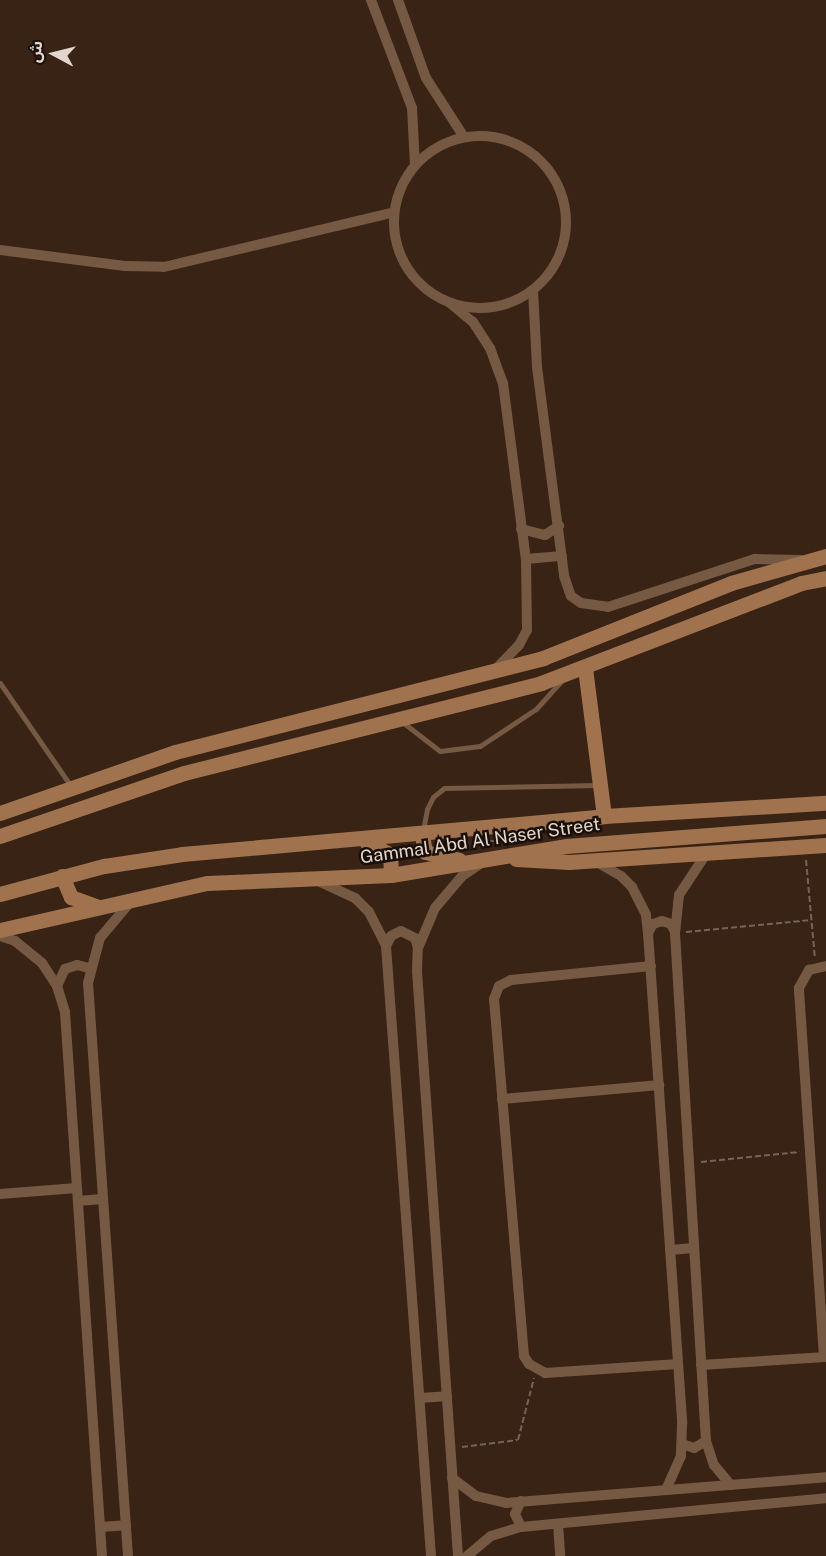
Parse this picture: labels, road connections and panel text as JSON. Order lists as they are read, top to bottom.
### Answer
{
  "streets": {
    "main road": ["Gammal Abd Al Naser Street"]
  },
  "north": "left"
}
